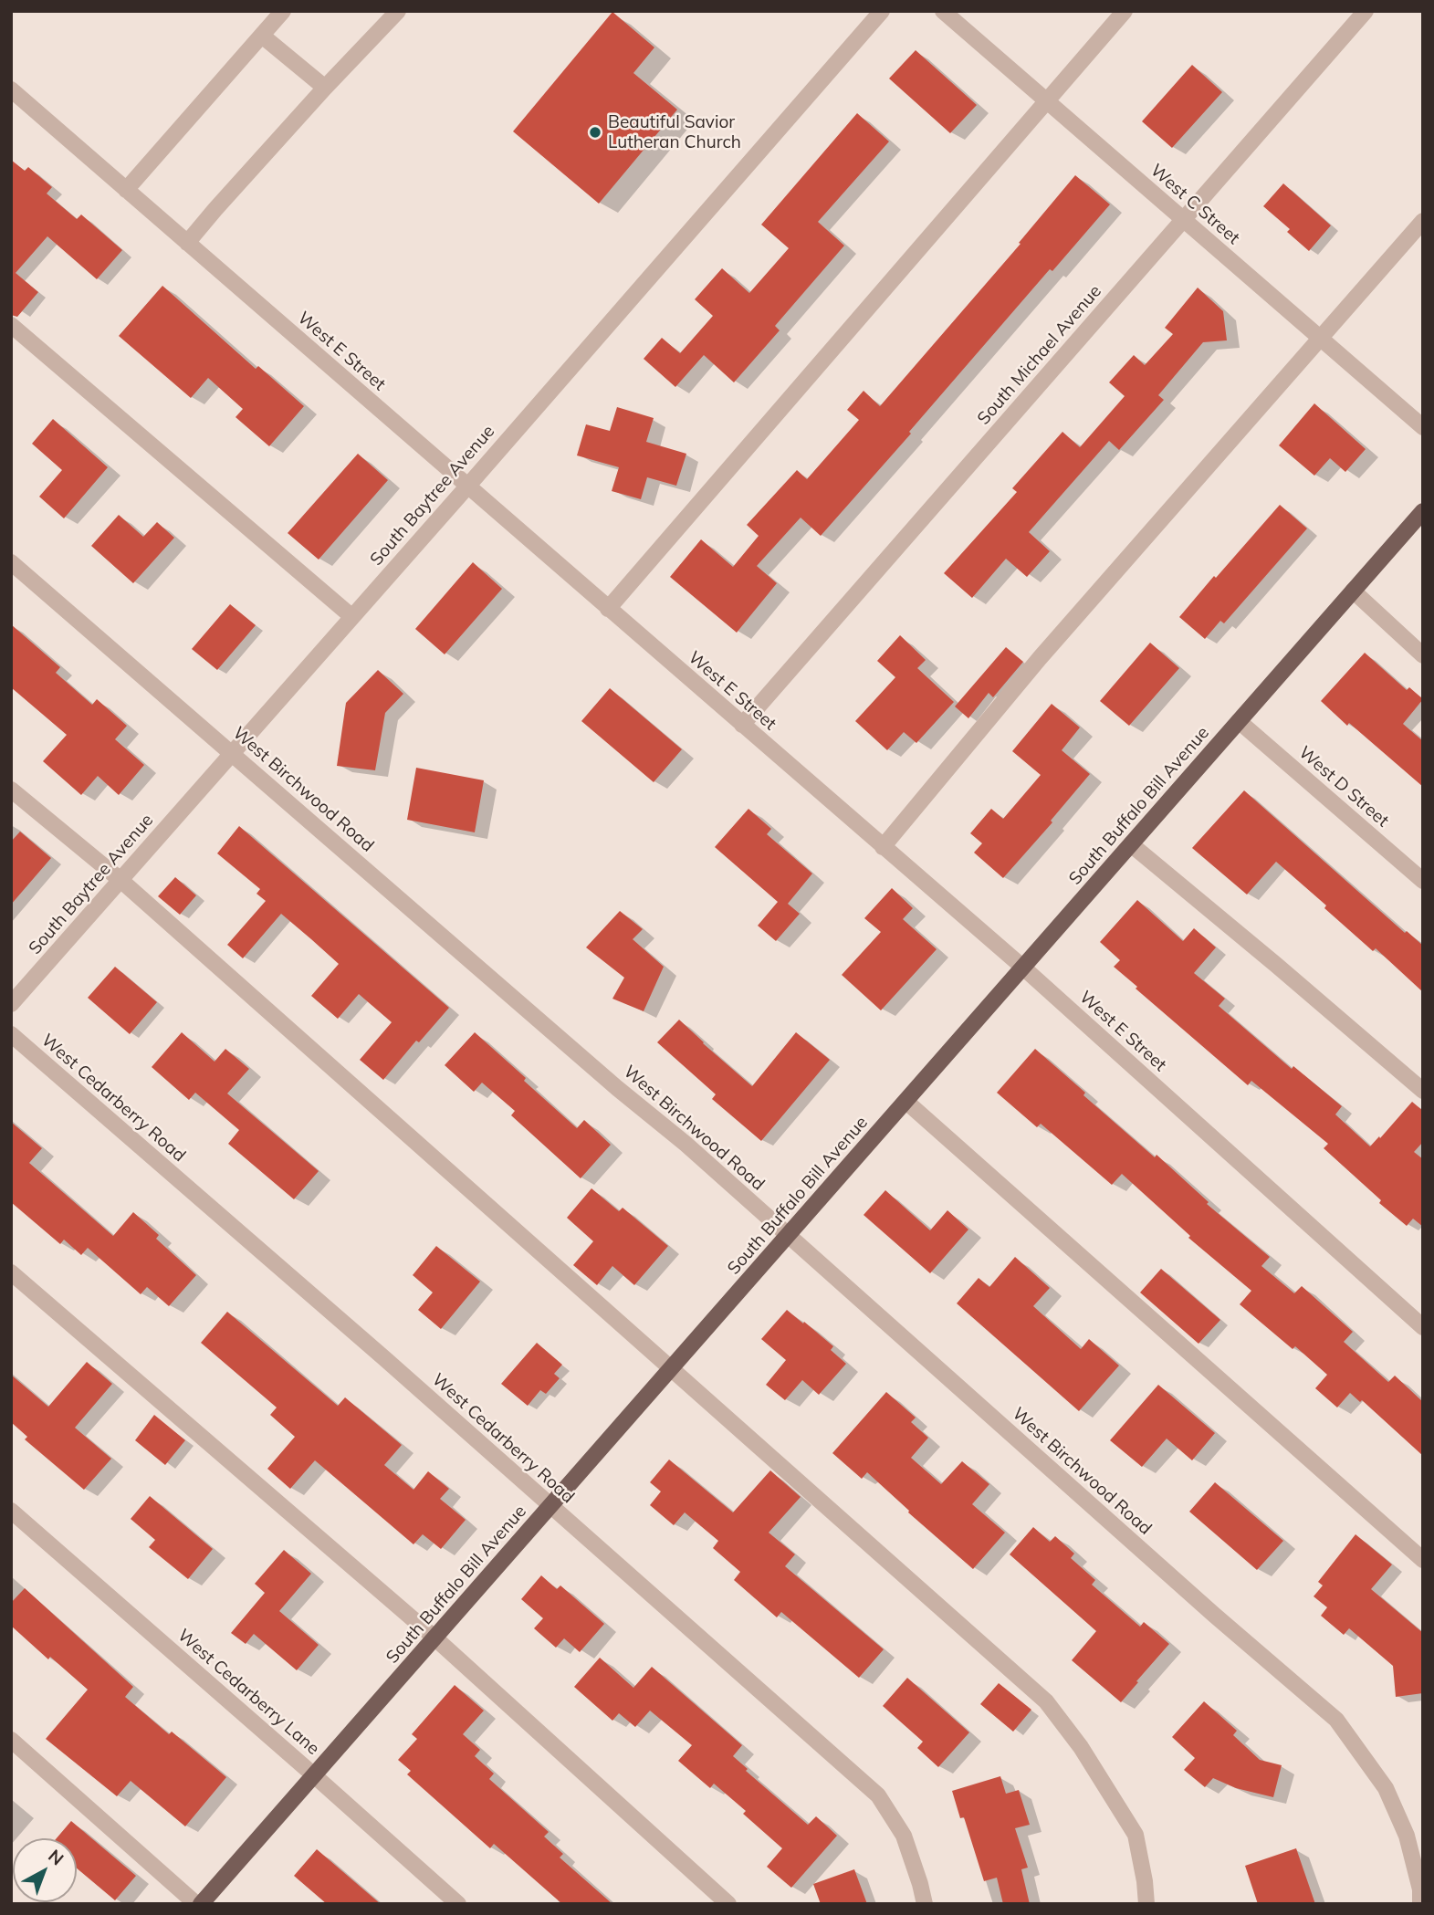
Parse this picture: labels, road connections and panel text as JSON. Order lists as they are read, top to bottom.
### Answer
{
  "streets": {
    "main road": ["South Buffalo Bill Avenue"],
    "street": [
      "West C Street",
      "West E Street",
      "South Michael Avenue",
      "South Baytree Avenue",
      "West D Street",
      "West Birchwood Road",
      "West Cedarberry Road",
      "West Cedarberry Lane"
    ]
  },
  "crossings": [
    ["West C Street", "South Michael Avenue"],
    ["West E Street", "South Michael Avenue"],
    ["West E Street", "South Baytree Avenue"],
    ["West E Street", "South Buffalo Bill Avenue"],
    ["South Baytree Avenue", "West Birchwood Road"],
    ["West D Street", "South Buffalo Bill Avenue"],
    ["West Birchwood Road", "South Buffalo Bill Avenue"],
    ["South Buffalo Bill Avenue", "West Cedarberry Road"],
    ["South Buffalo Bill Avenue", "West Cedarberry Lane"]
  ],
  "places": ["Beautiful Savior Lutheran Church"],
  "north": "top right"
}
